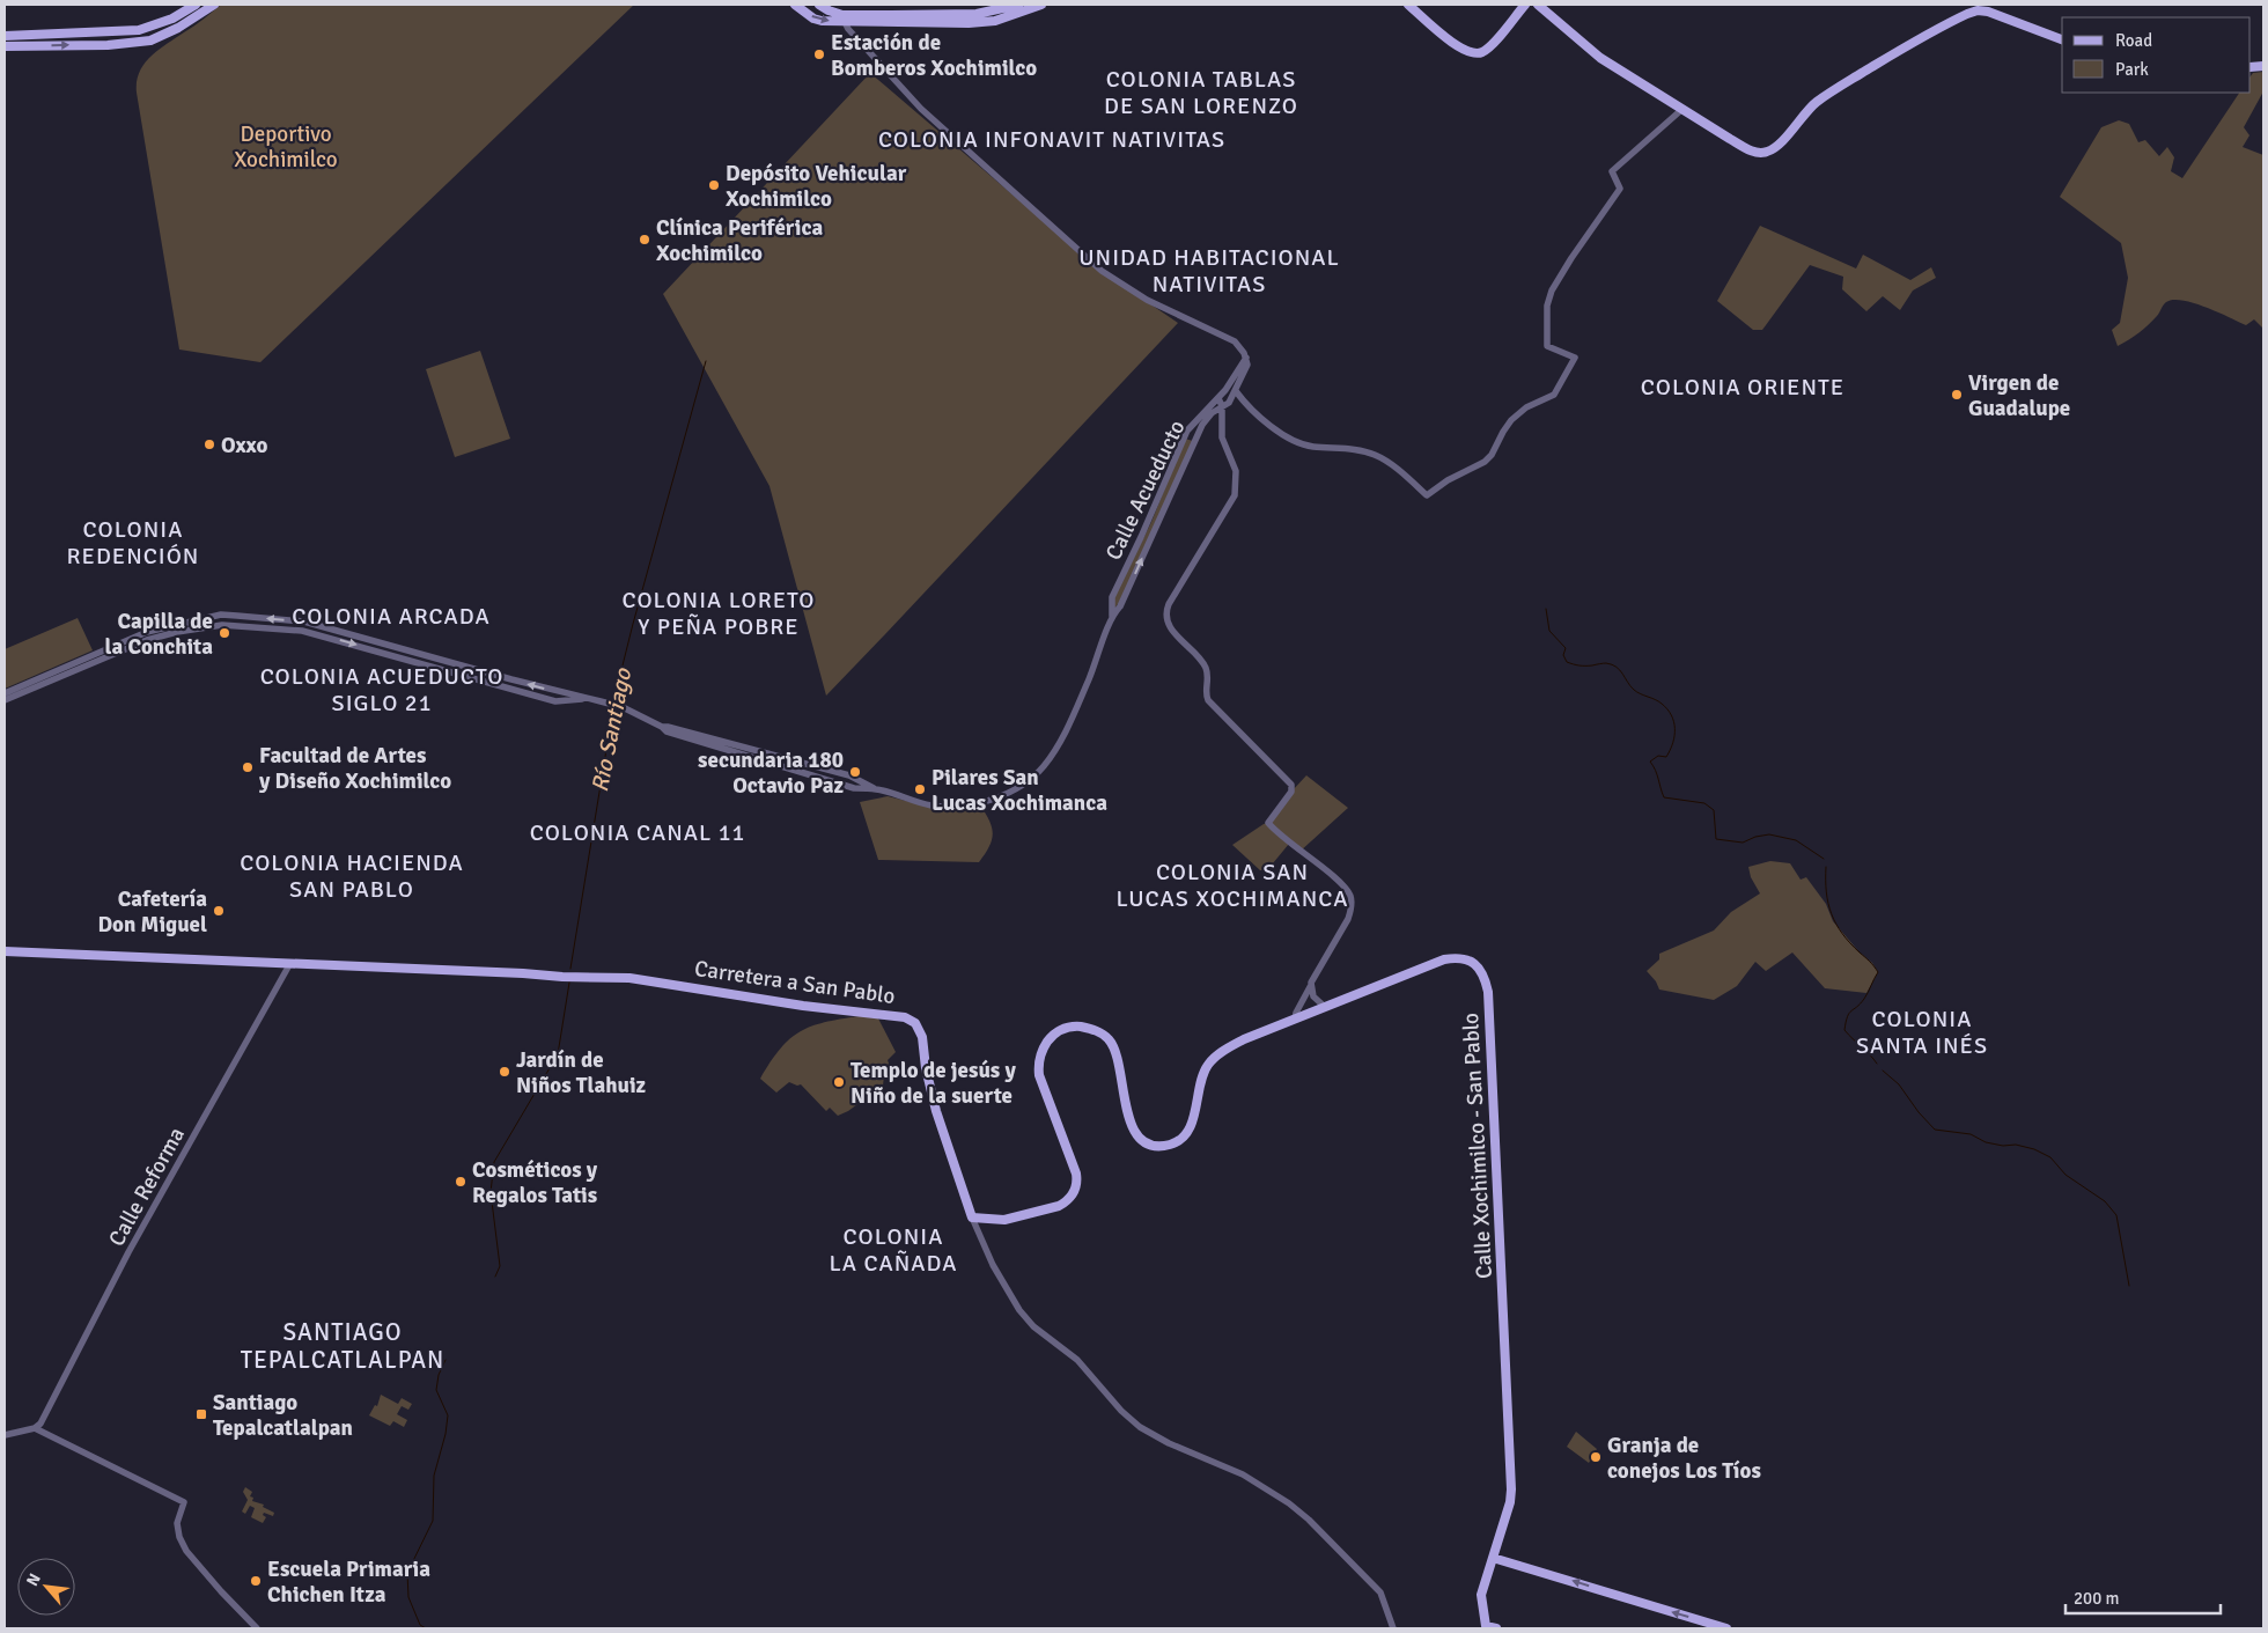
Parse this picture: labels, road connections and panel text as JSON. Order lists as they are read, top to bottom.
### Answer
{
  "streets": {
    "main road": ["Carretera a San Pablo", "Calle Xochimilco - San Pablo"],
    "street": ["Calle Acueducto", "Calle Reforma"]
  },
  "crossings": [
    ["Carretera a San Pablo", "Calle Reforma"]
  ],
  "districts": [
    "COLONIA TABLAS DE SAN LORENZO",
    "COLONIA INFONAVIT NATIVITAS",
    "UNIDAD HABITACIONAL NATIVITAS",
    "COLONIA ORIENTE",
    "COLONIA REDENCIÓN",
    "COLONIA LORETO Y PEÑA POBRE",
    "COLONIA ARCADA",
    "COLONIA ACUEDUCTO SIGLO 21",
    "COLONIA CANAL 11",
    "COLONIA HACIENDA SAN PABLO",
    "COLONIA SAN LUCAS XOCHIMANCA",
    "COLONIA SANTA INÉS",
    "COLONIA LA CAÑADA",
    "SANTIAGO TEPALCATLALPAN"
  ],
  "water": ["Río Santiago"],
  "parks": ["Deportivo Xochimilco"],
  "places": {
    "other": [
      "Estación de Bomberos Xochimilco",
      "Depósito Vehicular Xochimilco",
      "Clínica Periférica Xochimilco",
      "Virgen de Guadalupe",
      "Oxxo",
      "Capilla de la Conchita",
      "Facultad de Artes y Diseño Xochimilco",
      "secundaria 180 Octavio Paz",
      "Pilares San Lucas Xochimanca",
      "Cafetería Don Miguel",
      "Jardín de Niños Tlahuiz",
      "Templo de jesús y Niño de la suerte",
      "Cosméticos y Regalos Tatis",
      "Granja de conejos Los Tíos",
      "Escuela Primaria Chichen Itza"
    ],
    "transit": ["Santiago Tepalcatlalpan"]
  },
  "legend": ["Road", "Park"],
  "scale_bar": "200 m",
  "north": "top left"
}
